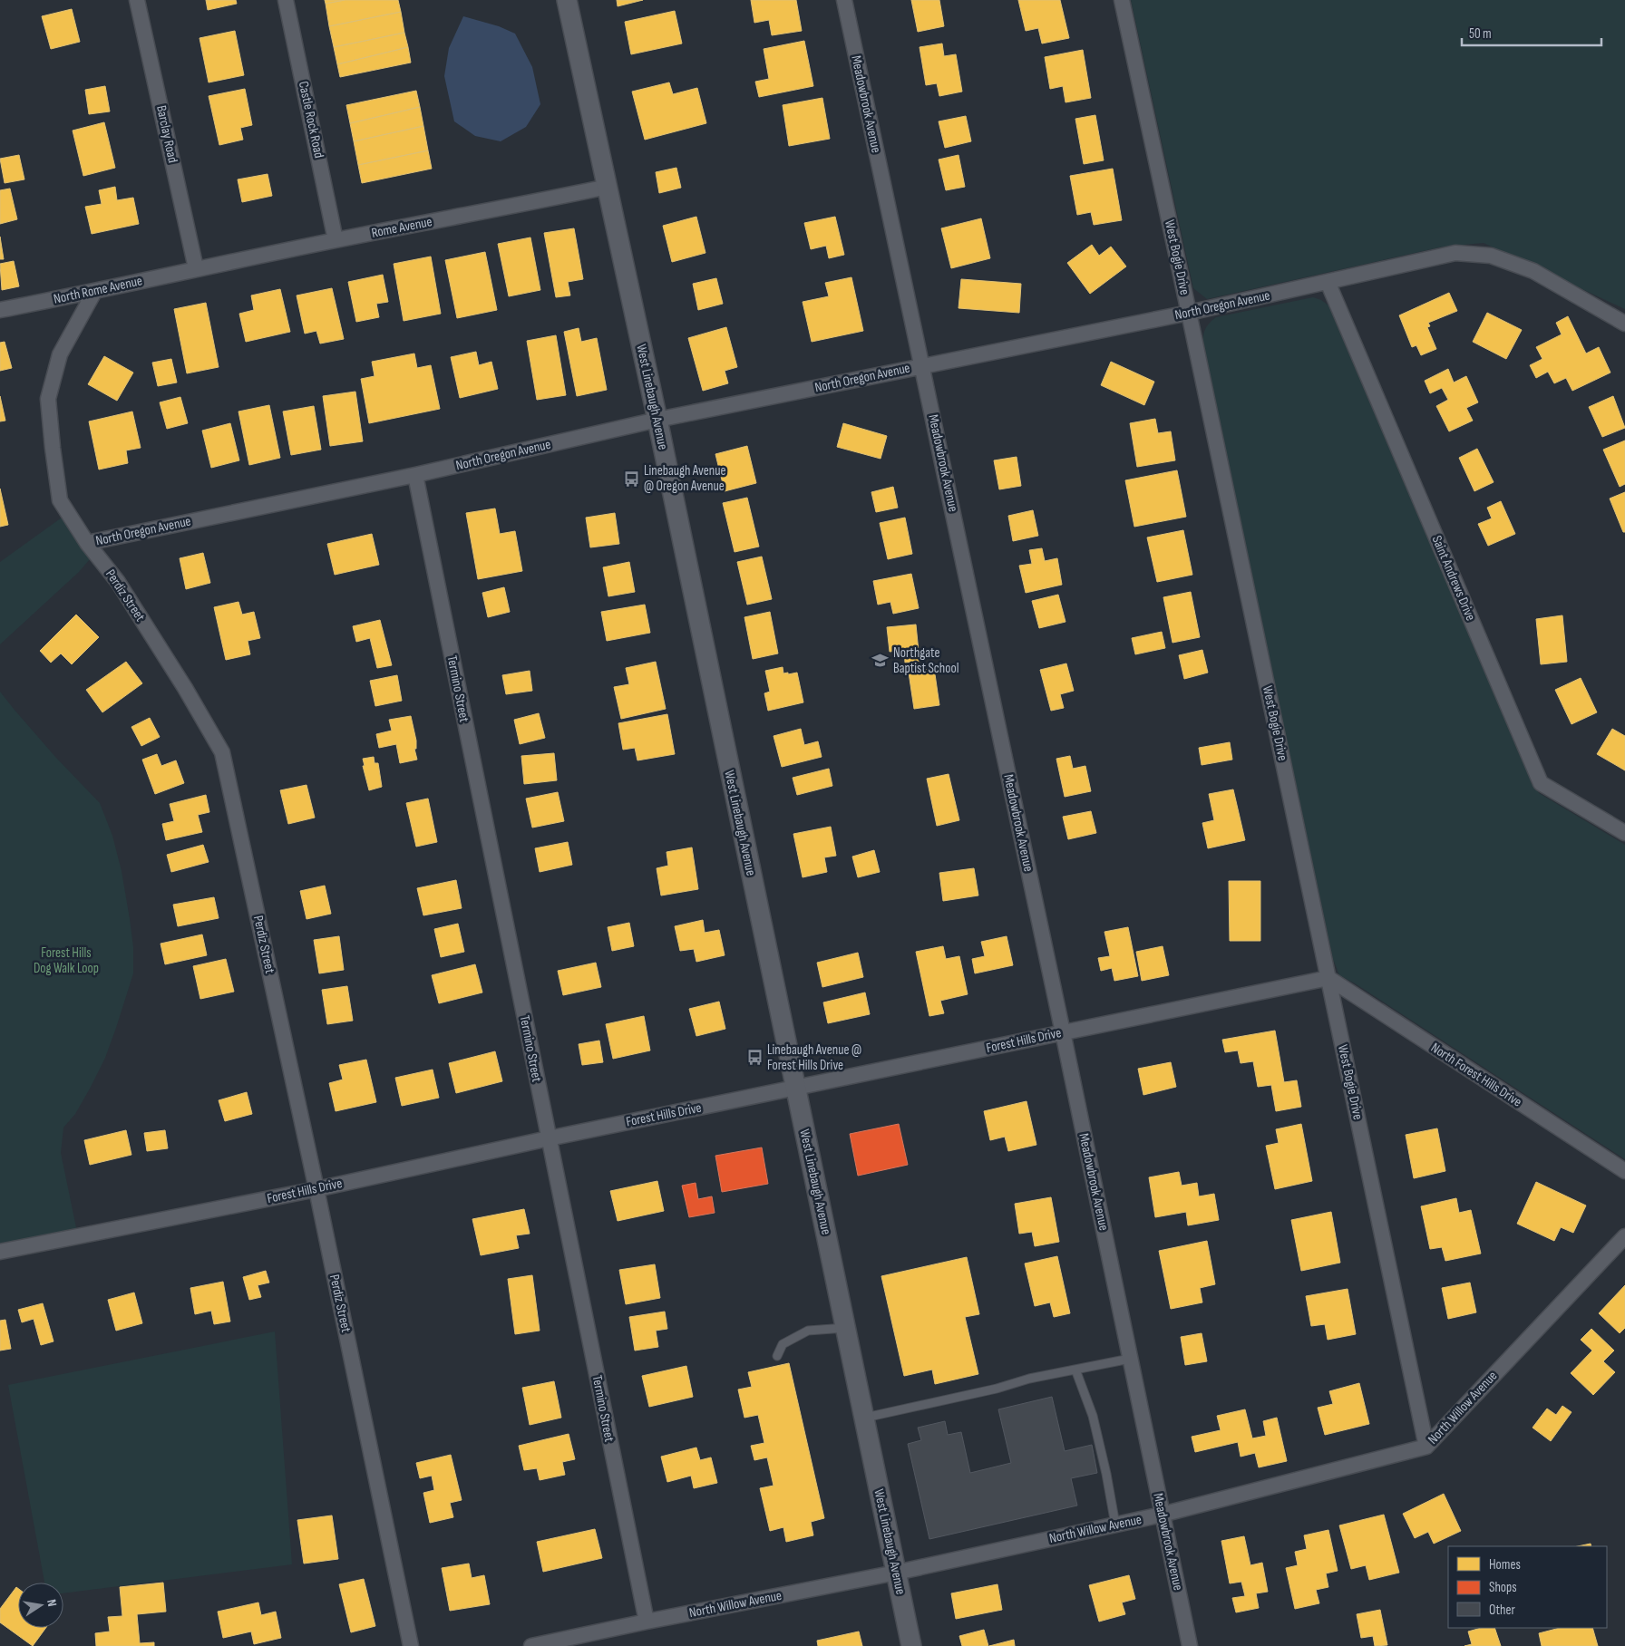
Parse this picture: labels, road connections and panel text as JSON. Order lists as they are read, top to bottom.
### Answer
{
  "streets": {
    "street": [
      "Meadowbrook Avenue",
      "Castle Rock Road",
      "Barclay Road",
      "Rome Avenue",
      "West Bogie Drive",
      "North Rome Avenue",
      "North Oregon Avenue",
      "West Linebaugh Avenue",
      "Saint Andrews Drive",
      "Perdiz Street",
      "Termino Street",
      "Forest Hills Drive",
      "North Forest Hills Drive",
      "North Willow Avenue"
    ]
  },
  "crossings": [
    ["Meadowbrook Avenue", "North Oregon Avenue"],
    ["Meadowbrook Avenue", "Forest Hills Drive"],
    ["Meadowbrook Avenue", "North Willow Avenue"],
    ["Castle Rock Road", "Rome Avenue"],
    ["Barclay Road", "Rome Avenue"],
    ["Barclay Road", "North Rome Avenue"],
    ["Rome Avenue", "North Rome Avenue"],
    ["Rome Avenue", "West Linebaugh Avenue"],
    ["West Bogie Drive", "North Oregon Avenue"],
    ["West Bogie Drive", "Forest Hills Drive"],
    ["West Bogie Drive", "North Forest Hills Drive"],
    ["West Bogie Drive", "North Willow Avenue"],
    ["North Rome Avenue", "Perdiz Street"],
    ["North Oregon Avenue", "West Linebaugh Avenue"],
    ["North Oregon Avenue", "Saint Andrews Drive"],
    ["North Oregon Avenue", "Perdiz Street"],
    ["North Oregon Avenue", "Termino Street"],
    ["West Linebaugh Avenue", "Forest Hills Drive"],
    ["West Linebaugh Avenue", "North Willow Avenue"],
    ["Perdiz Street", "Forest Hills Drive"],
    ["Termino Street", "Forest Hills Drive"],
    ["Termino Street", "North Willow Avenue"],
    ["Forest Hills Drive", "North Forest Hills Drive"]
  ],
  "parks": ["Forest Hills Dog Walk Loop"],
  "places": {
    "bus stop": ["Linebaugh Avenue @ Oregon Avenue", "Linebaugh Avenue @ Forest Hills Drive"],
    "school or university": ["Northgate Baptist School"]
  },
  "legend": ["Homes", "Shops", "Other"],
  "scale_bar": "50 m",
  "north": "right"
}
